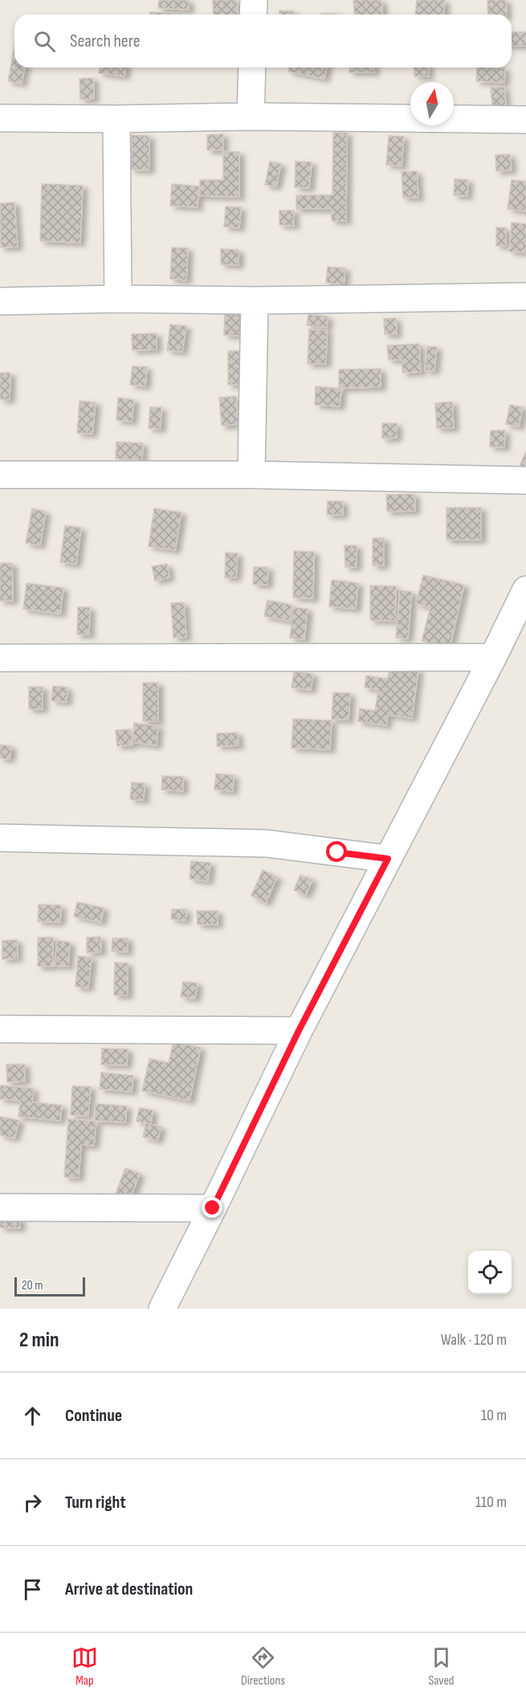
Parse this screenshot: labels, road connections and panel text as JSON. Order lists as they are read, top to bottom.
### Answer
{
  "scale_bar": "20 m",
  "north": "top",
  "page": {
    "search": "Search here",
    "scale": "20 m",
    "heading": ["2 min", "Walk · 120 m"],
    "list": [
      ["Continue", "10 m"],
      ["Turn right", "110 m"],
      "Arrive at destination"
    ],
    "nav": ["Map", "Directions", "Saved"]
  }
}
